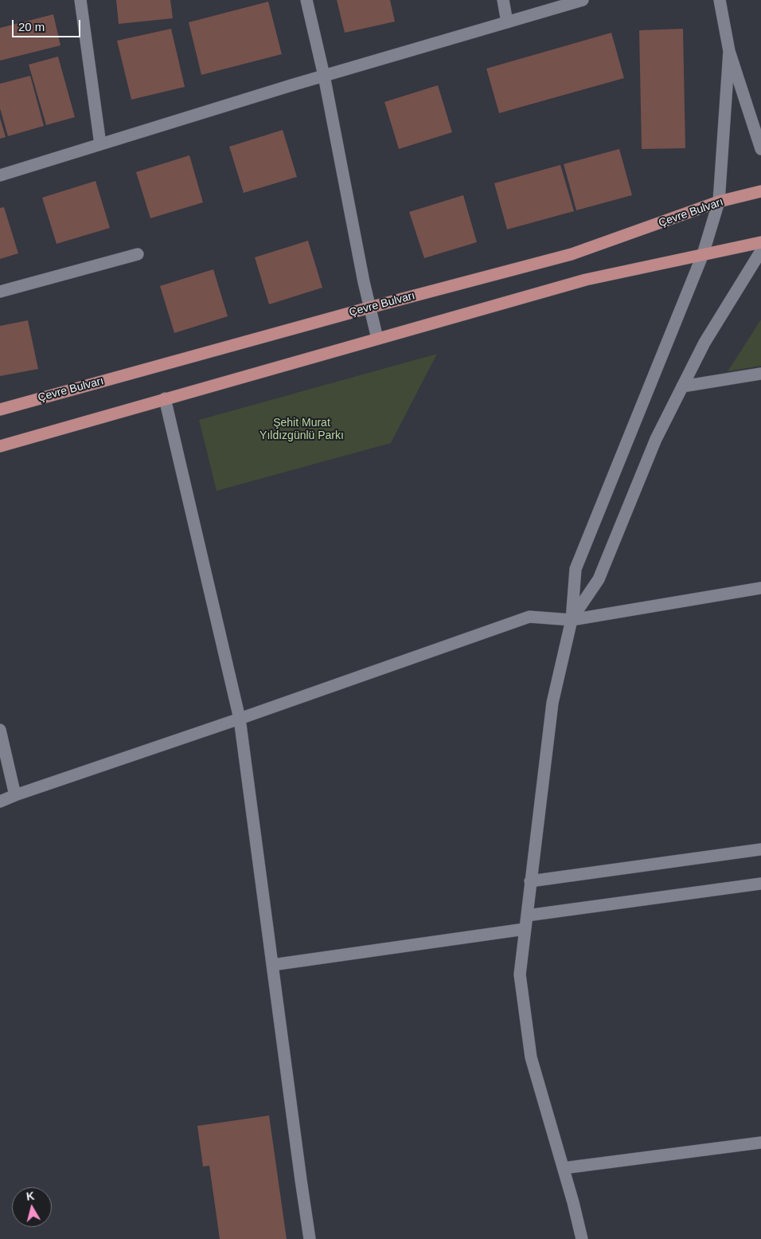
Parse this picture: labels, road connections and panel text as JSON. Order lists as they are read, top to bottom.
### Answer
{
  "streets": {
    "main road": ["Çevre Bulvarı"]
  },
  "parks": ["Şehit Murat Yıldızgünlü Parkı"],
  "scale_bar": "20 m",
  "north": "top"
}
